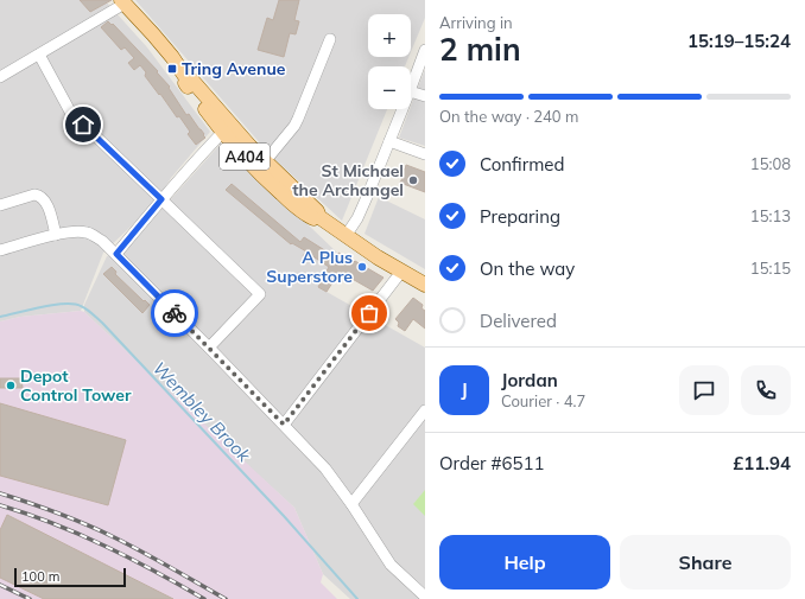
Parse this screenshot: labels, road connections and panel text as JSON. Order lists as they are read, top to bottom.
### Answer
{
  "streets": {
    "main road": ["A404"]
  },
  "water": ["Wembley Brook"],
  "places": {
    "transit": ["Tring Avenue"],
    "other": ["St Michael the Archangel", "A Plus Superstore", "Depot Control Tower"]
  },
  "scale_bar": "100 m",
  "page": {
    "heading": ["2 min", "Arriving in", "15:19–15:24"],
    "panel": [
      "Jordan",
      "Courier · 4.7",
      "Order #6511",
      "£11.94"
    ],
    "map_buttons": ["+", "−"],
    "bar": "On the way · 240 m",
    "list": [
      ["Confirmed", "15:08"],
      ["Preparing", "15:13"],
      ["On the way", "15:15"],
      "Delivered"
    ],
    "round": "J",
    "buttons": ["Help", "Share"],
    "scale": "100 m"
  }
}
